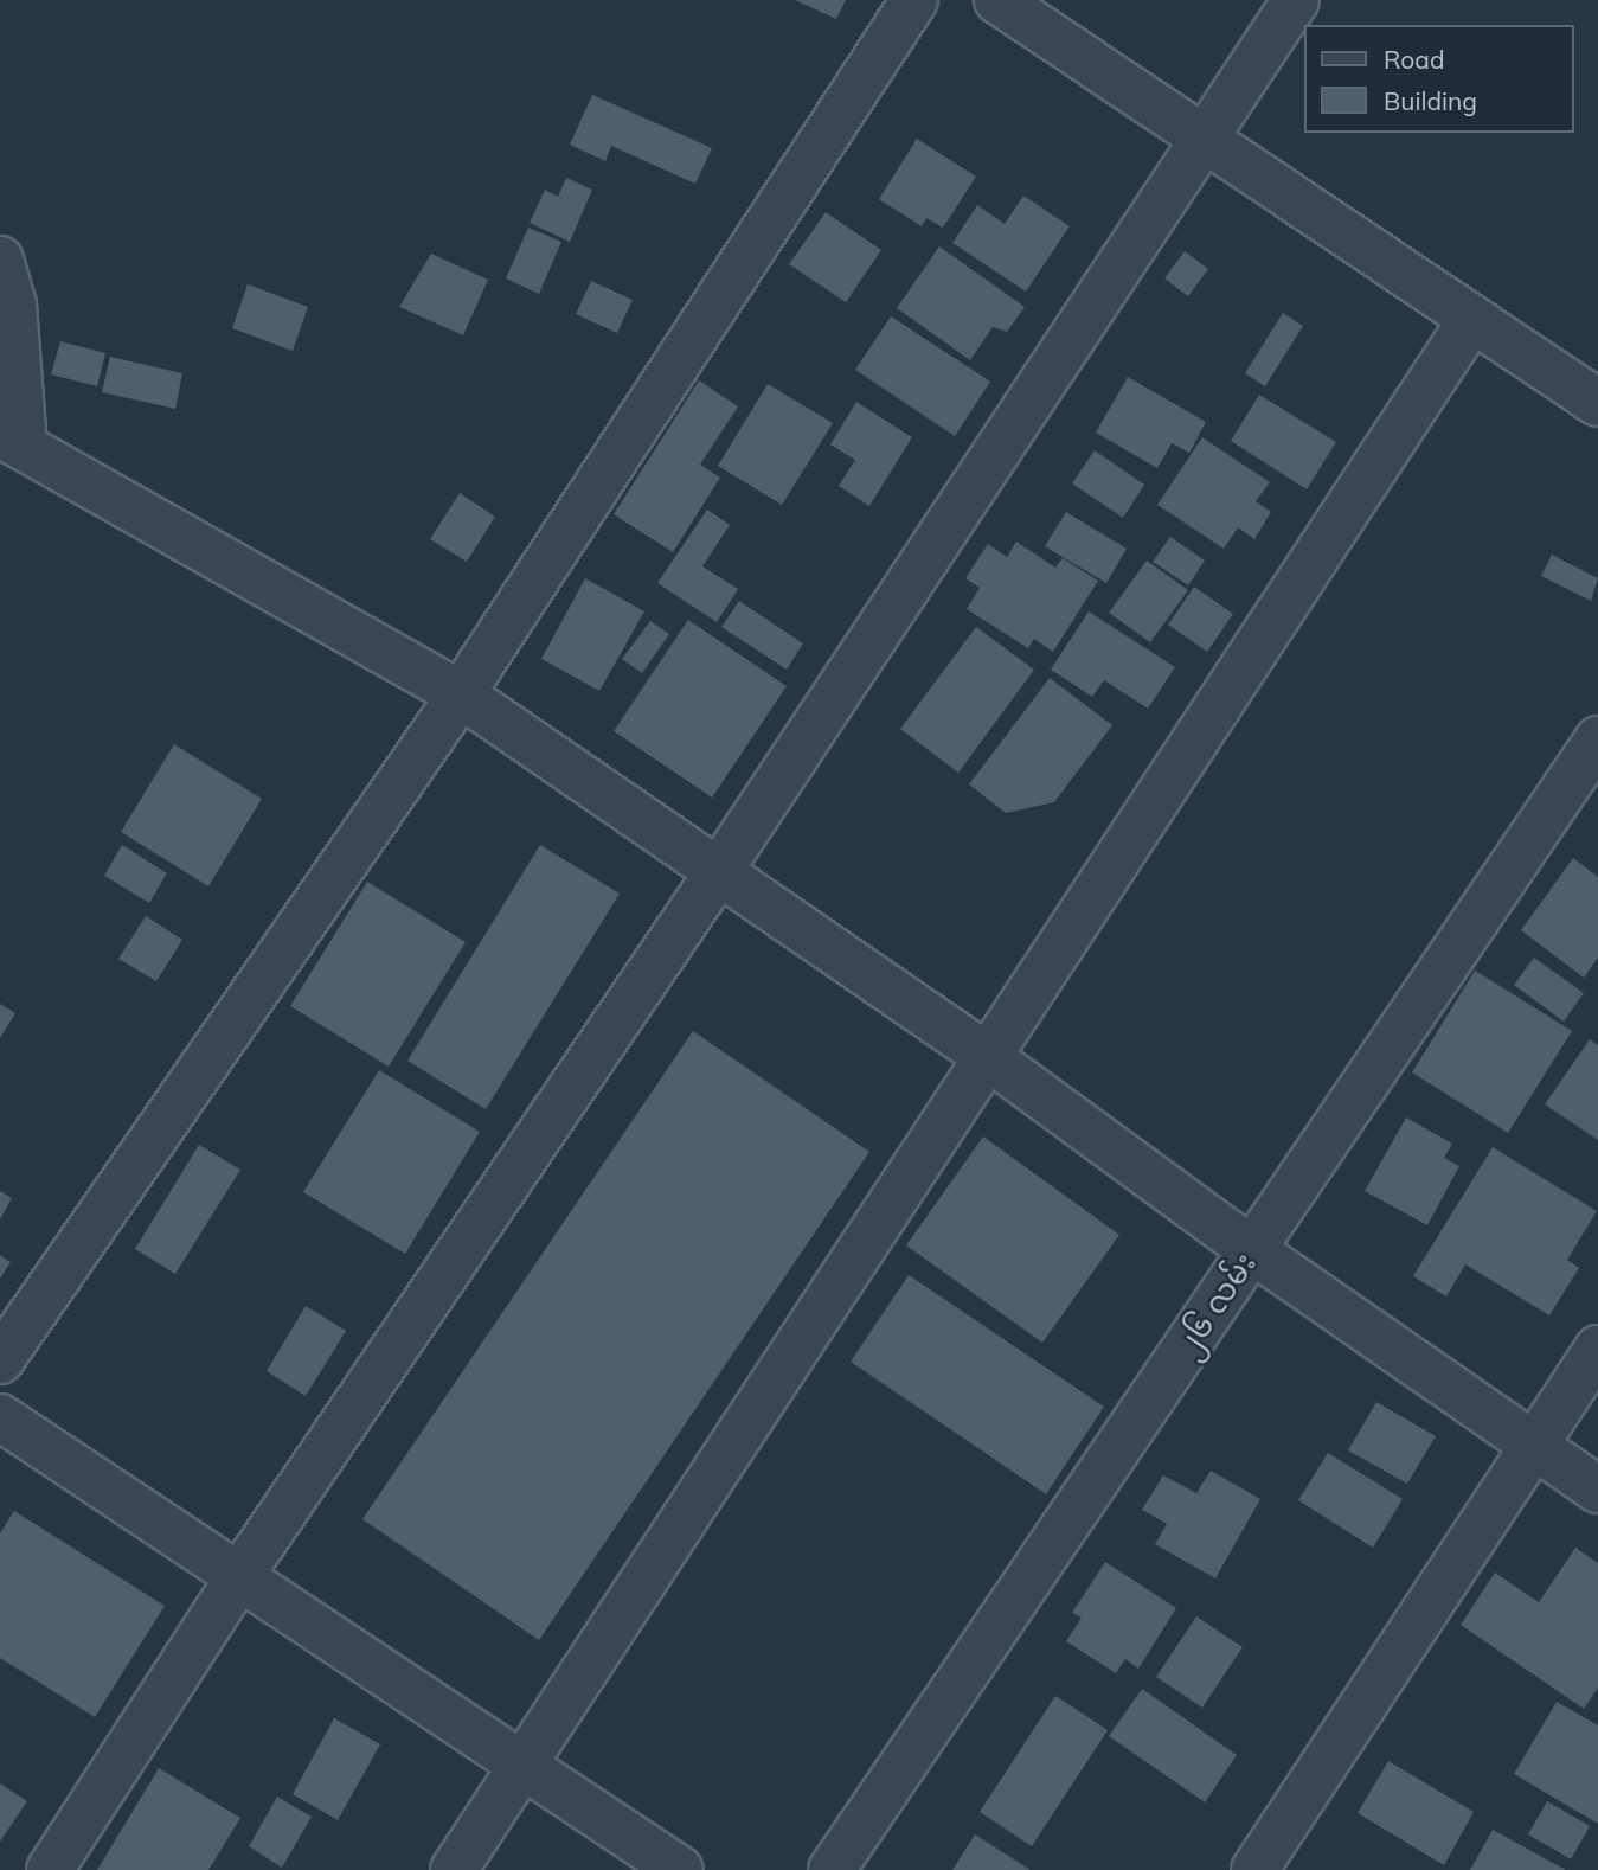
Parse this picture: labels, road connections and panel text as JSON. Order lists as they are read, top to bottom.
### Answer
{
  "streets": {
    "street": ["၂၆ လမ်း"]
  },
  "legend": ["Road", "Building"]
}
